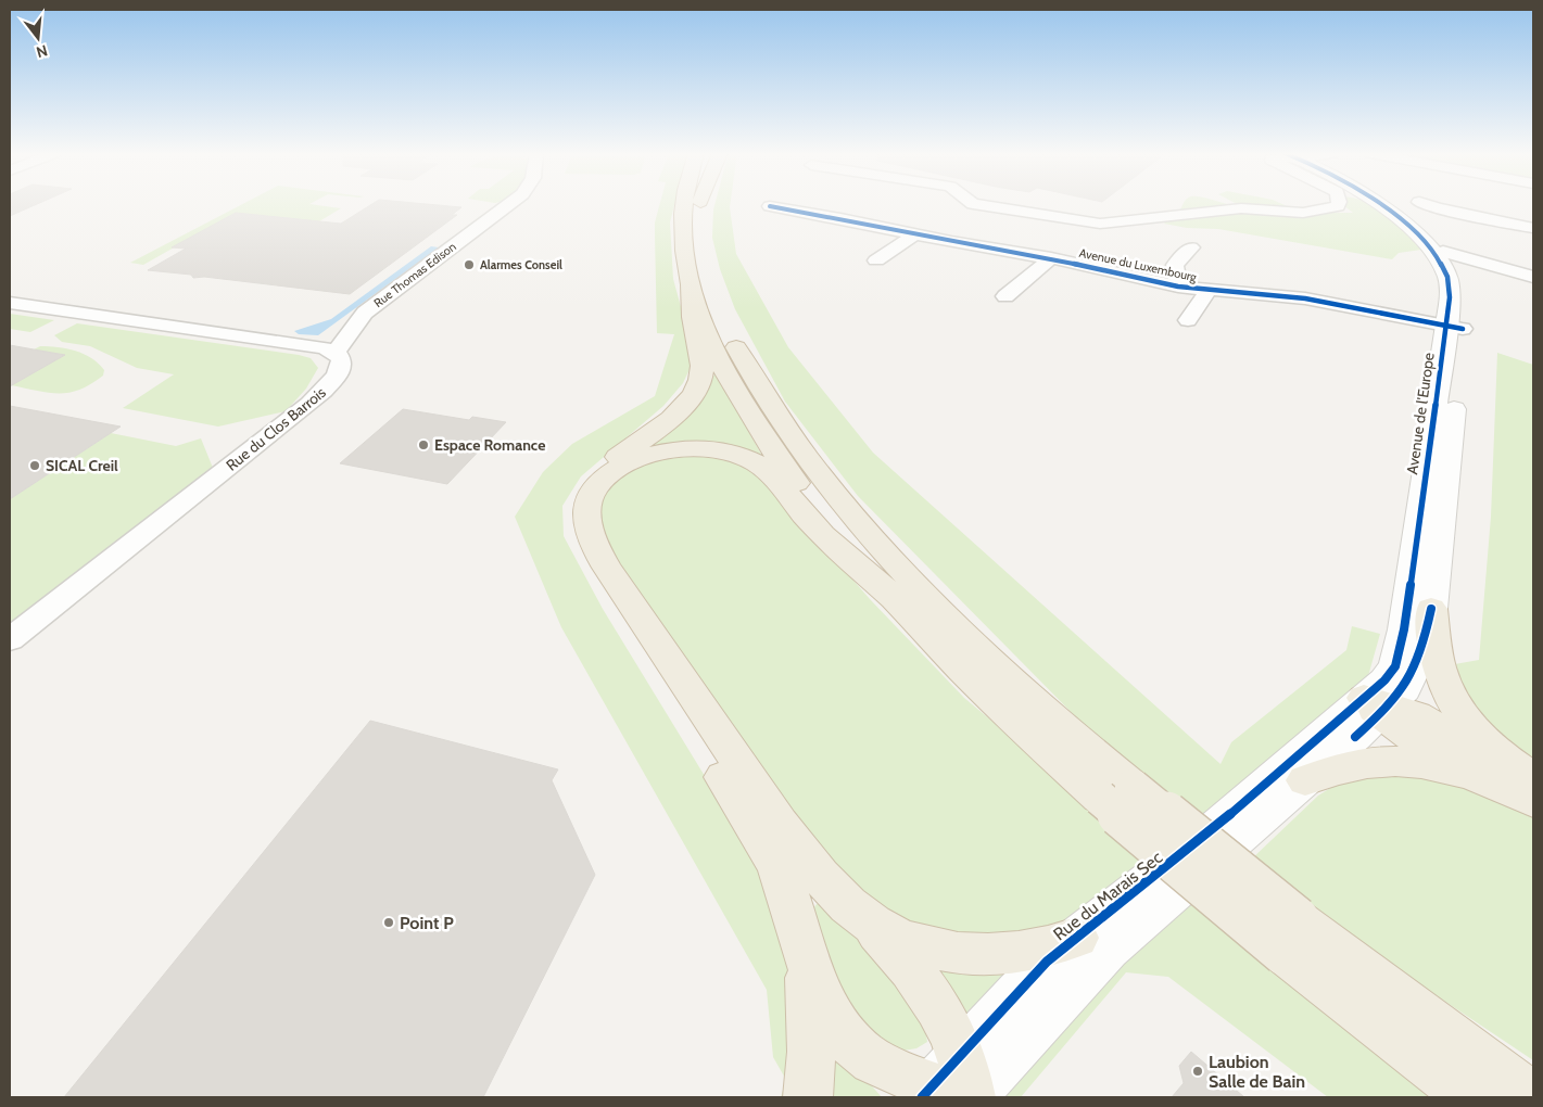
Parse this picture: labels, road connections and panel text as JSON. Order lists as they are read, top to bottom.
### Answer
{
  "streets": {
    "street": [
      "Avenue du Luxembourg",
      "Rue Thomas Edison",
      "Avenue de l'Europe",
      "Rue du Clos Barrois",
      "Rue du Marais Sec"
    ]
  },
  "crossings": [
    ["Avenue du Luxembourg", "Avenue de l'Europe"],
    ["Rue Thomas Edison", "Rue du Clos Barrois"],
    ["Avenue de l'Europe", "Rue du Marais Sec"]
  ],
  "places": [
    "Alarmes Conseil",
    "Espace Romance",
    "SICAL Creil",
    "Point P",
    "Laubion Salle de Bain"
  ],
  "north": "bottom"
}
